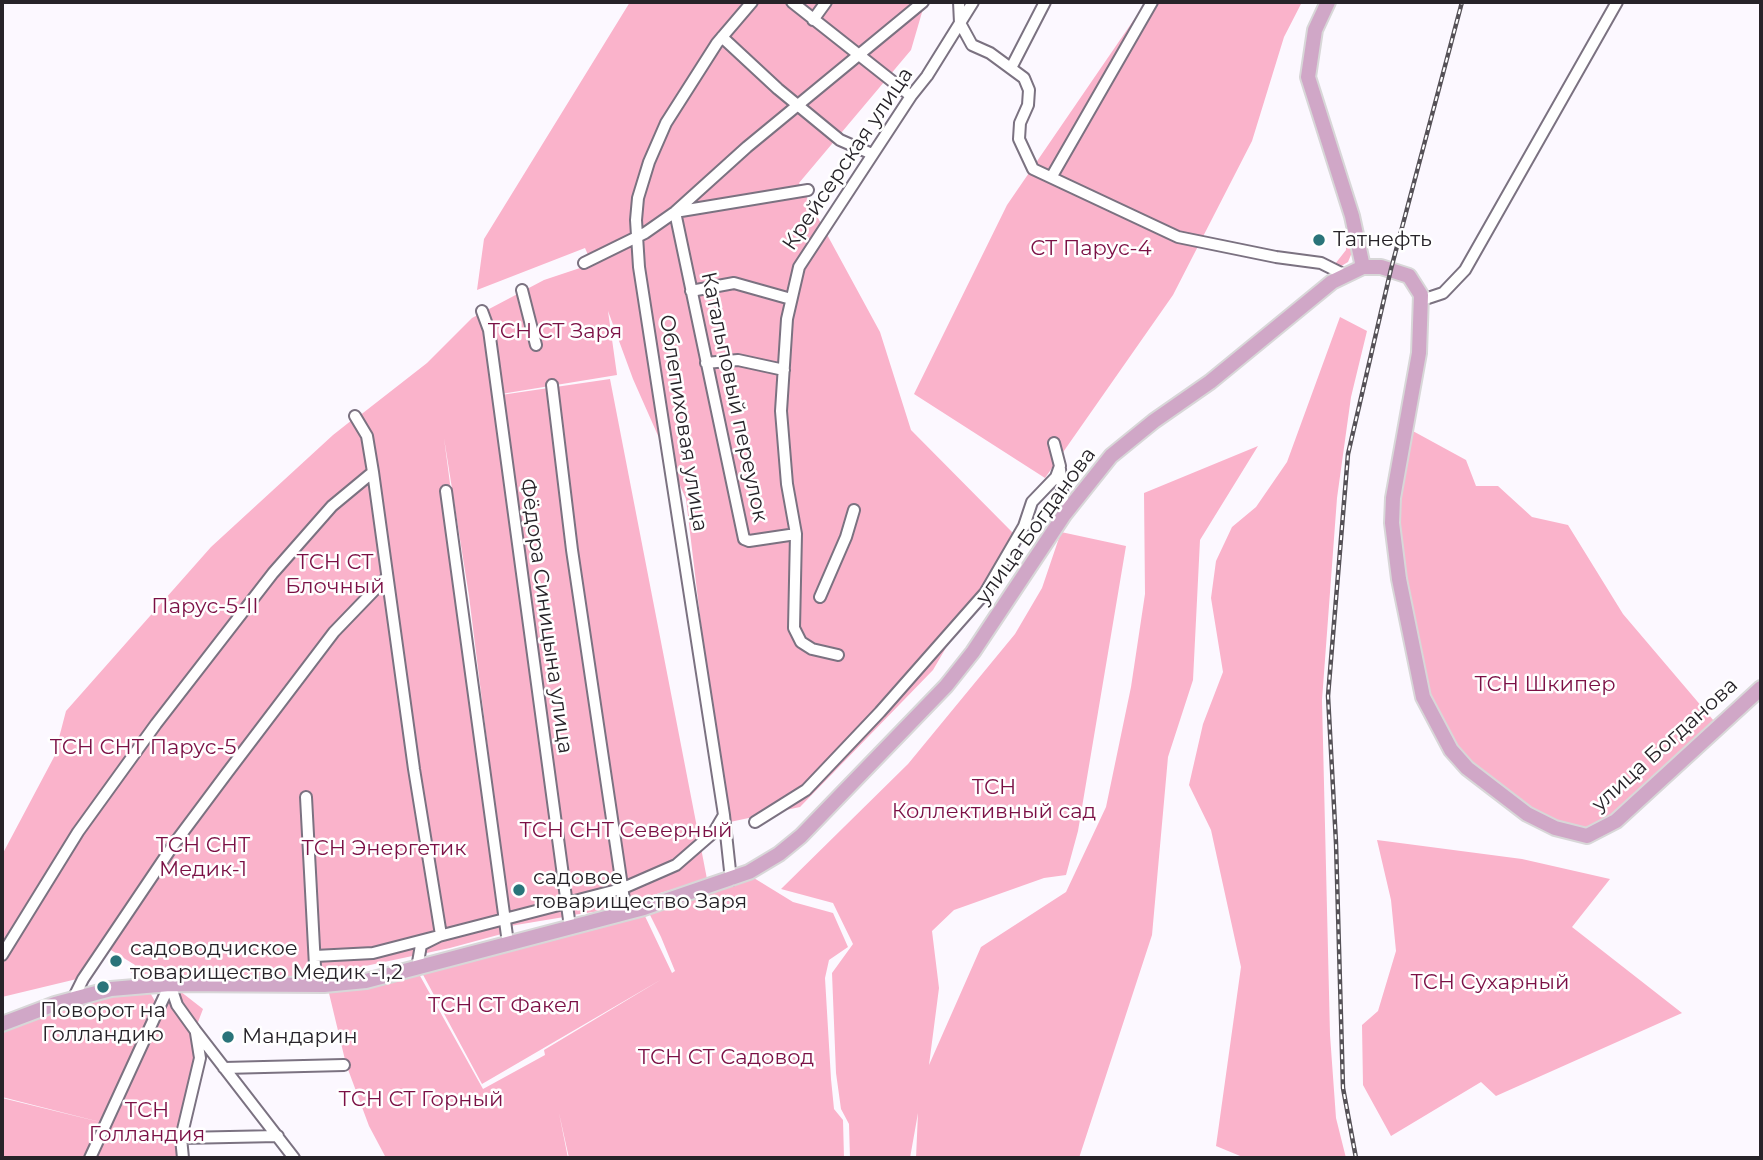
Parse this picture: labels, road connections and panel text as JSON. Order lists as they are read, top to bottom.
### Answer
{
  "streets": {
    "main road": ["улица Богданова"],
    "street": [
      "Крейсерская улица",
      "Катальповый переулок",
      "Облепиховая улица",
      "Фёдора Синицына улица"
    ]
  },
  "crossings": [
    ["Крейсерская улица", "Катальповый переулок"],
    ["Облепиховая улица", "улица Богданова"],
    ["улица Богданова", "Фёдора Синицына улица"]
  ],
  "parks": [
    "СТ Парус-4",
    "ТСН СТ Заря",
    "ТСН СТ Блочный",
    "Парус-5-II",
    "ТСН Шкипер",
    "ТСН СНТ Парус-5",
    "ТСН Коллективный сад",
    "ТСН СНТ Северный",
    "ТСН СНТ Медик-1",
    "ТСН Энергетик",
    "ТСН Сухарный",
    "ТСН СТ Факел",
    "ТСН СТ Садовод",
    "ТСН СТ Горный",
    "ТСН Голландия"
  ],
  "places": [
    "Татнефть",
    "садовое товарищество Заря",
    "садоводчиское товарищество Медик -1,2",
    "Поворот на Голландию",
    "Мандарин"
  ]
}
